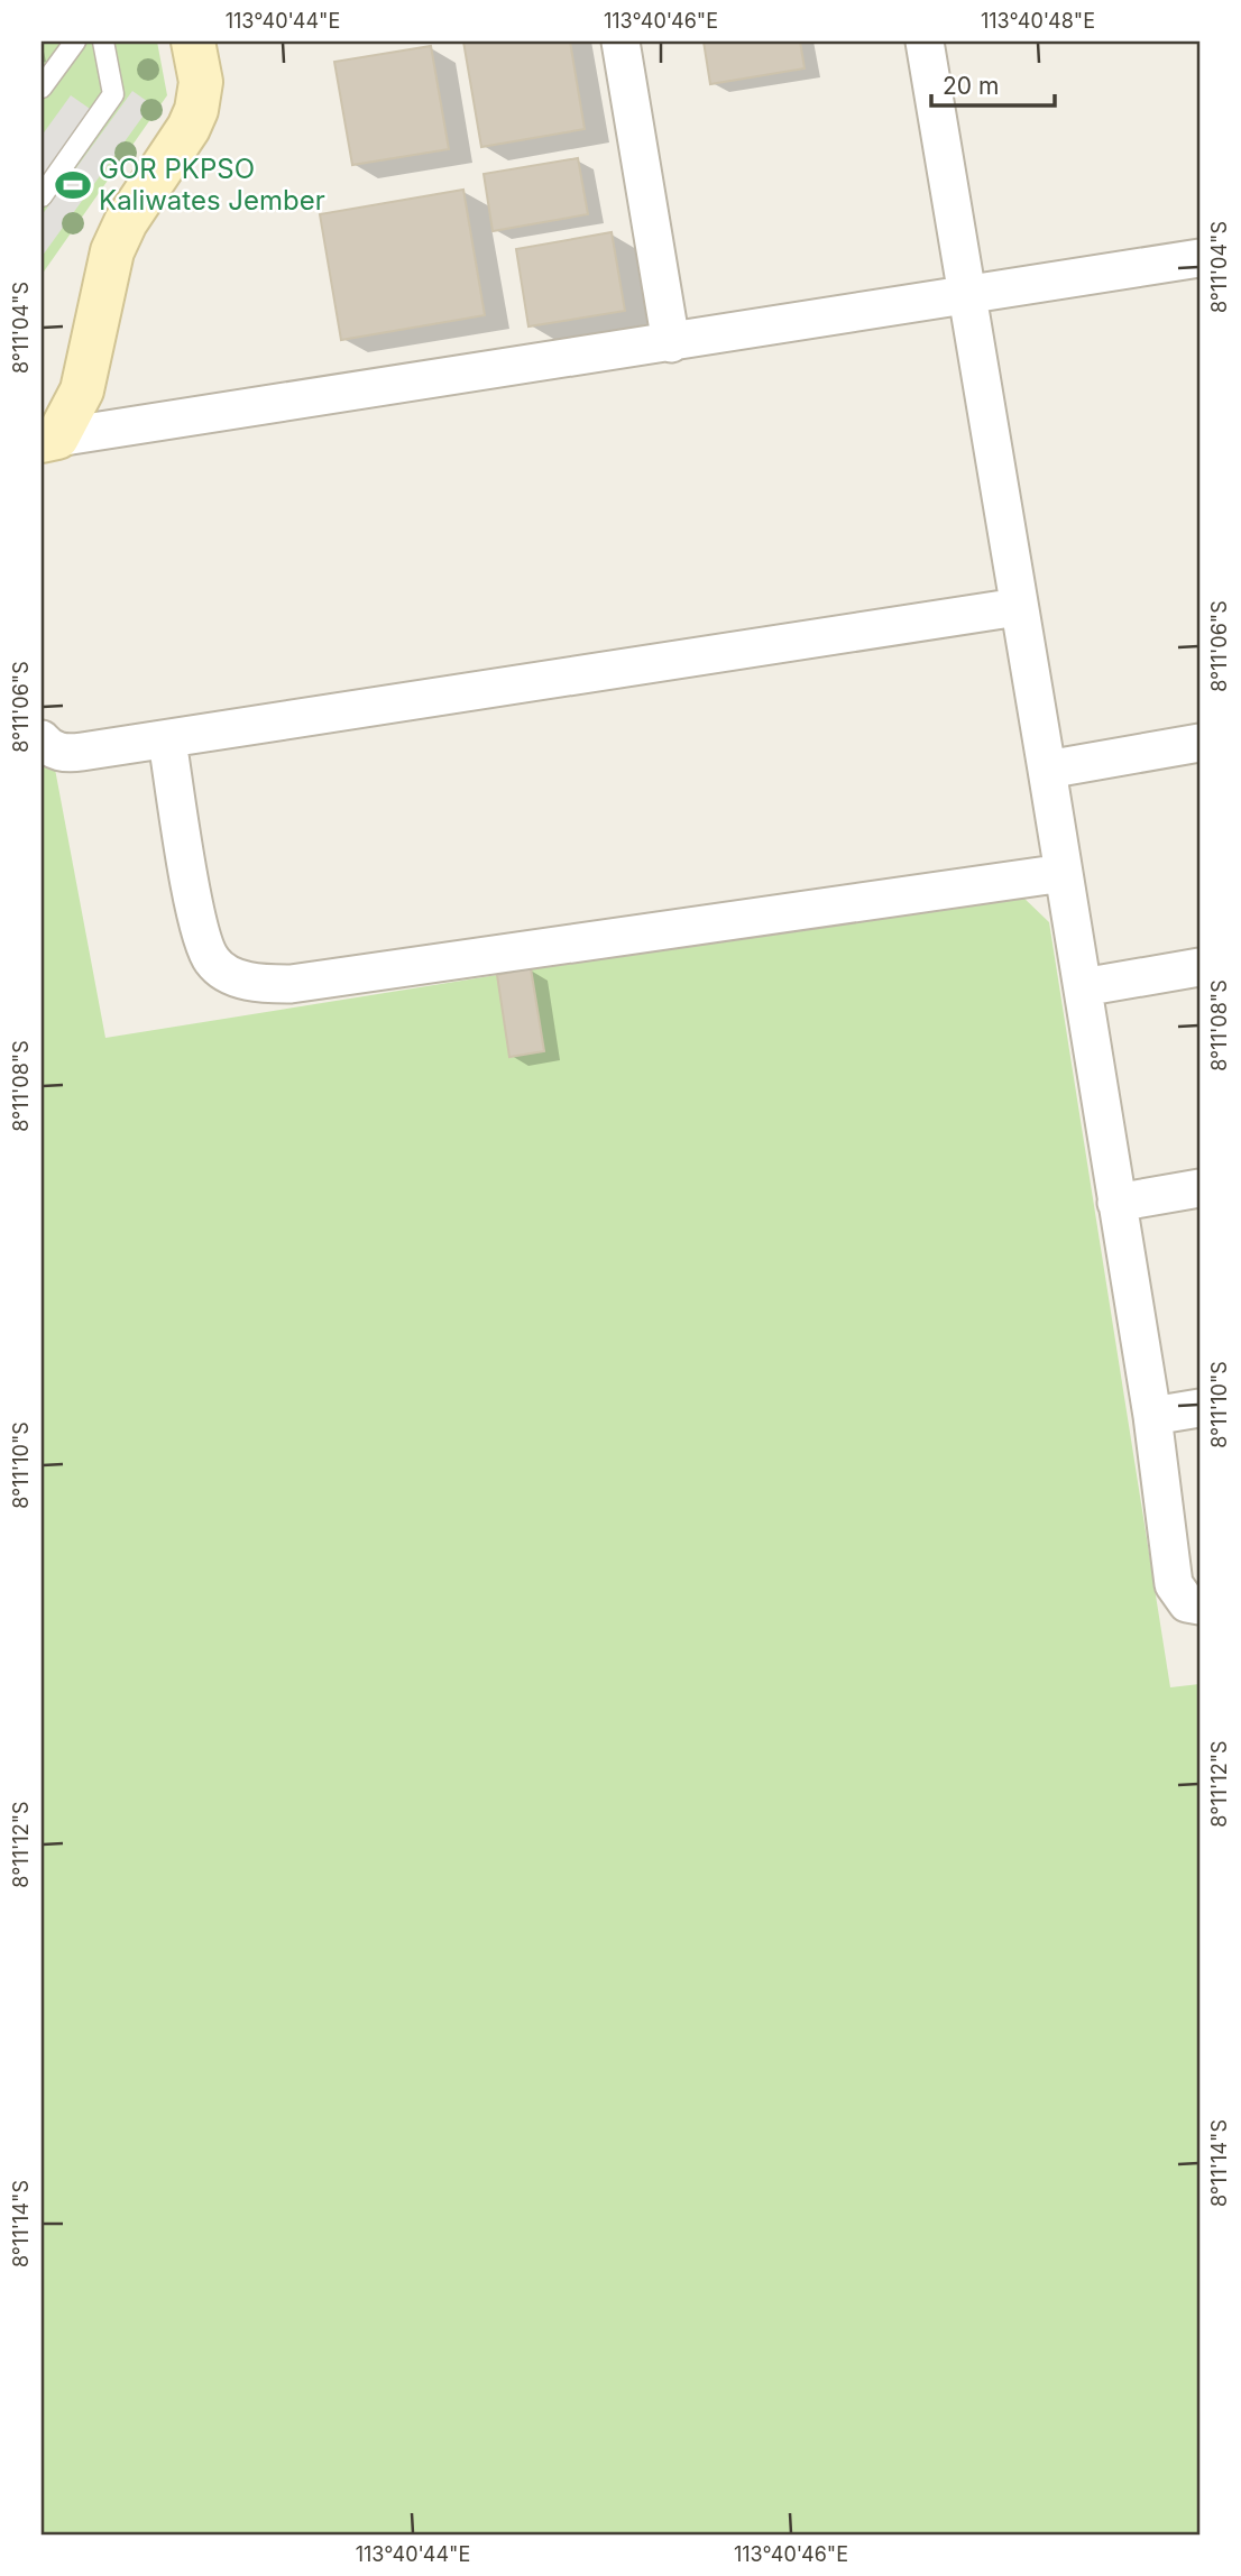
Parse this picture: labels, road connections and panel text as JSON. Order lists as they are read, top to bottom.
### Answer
{
  "places": {
    "sports": ["GOR PKPSO Kaliwates Jember"]
  },
  "scale_bar": "20 m",
  "coordinates": [
    "113°40'44\"E",
    "113°40'46\"E",
    "113°40'48\"E",
    "8°11'04\"S",
    "8°11'06\"S",
    "8°11'08\"S",
    "8°11'10\"S",
    "8°11'12\"S",
    "8°11'14\"S"
  ]
}
